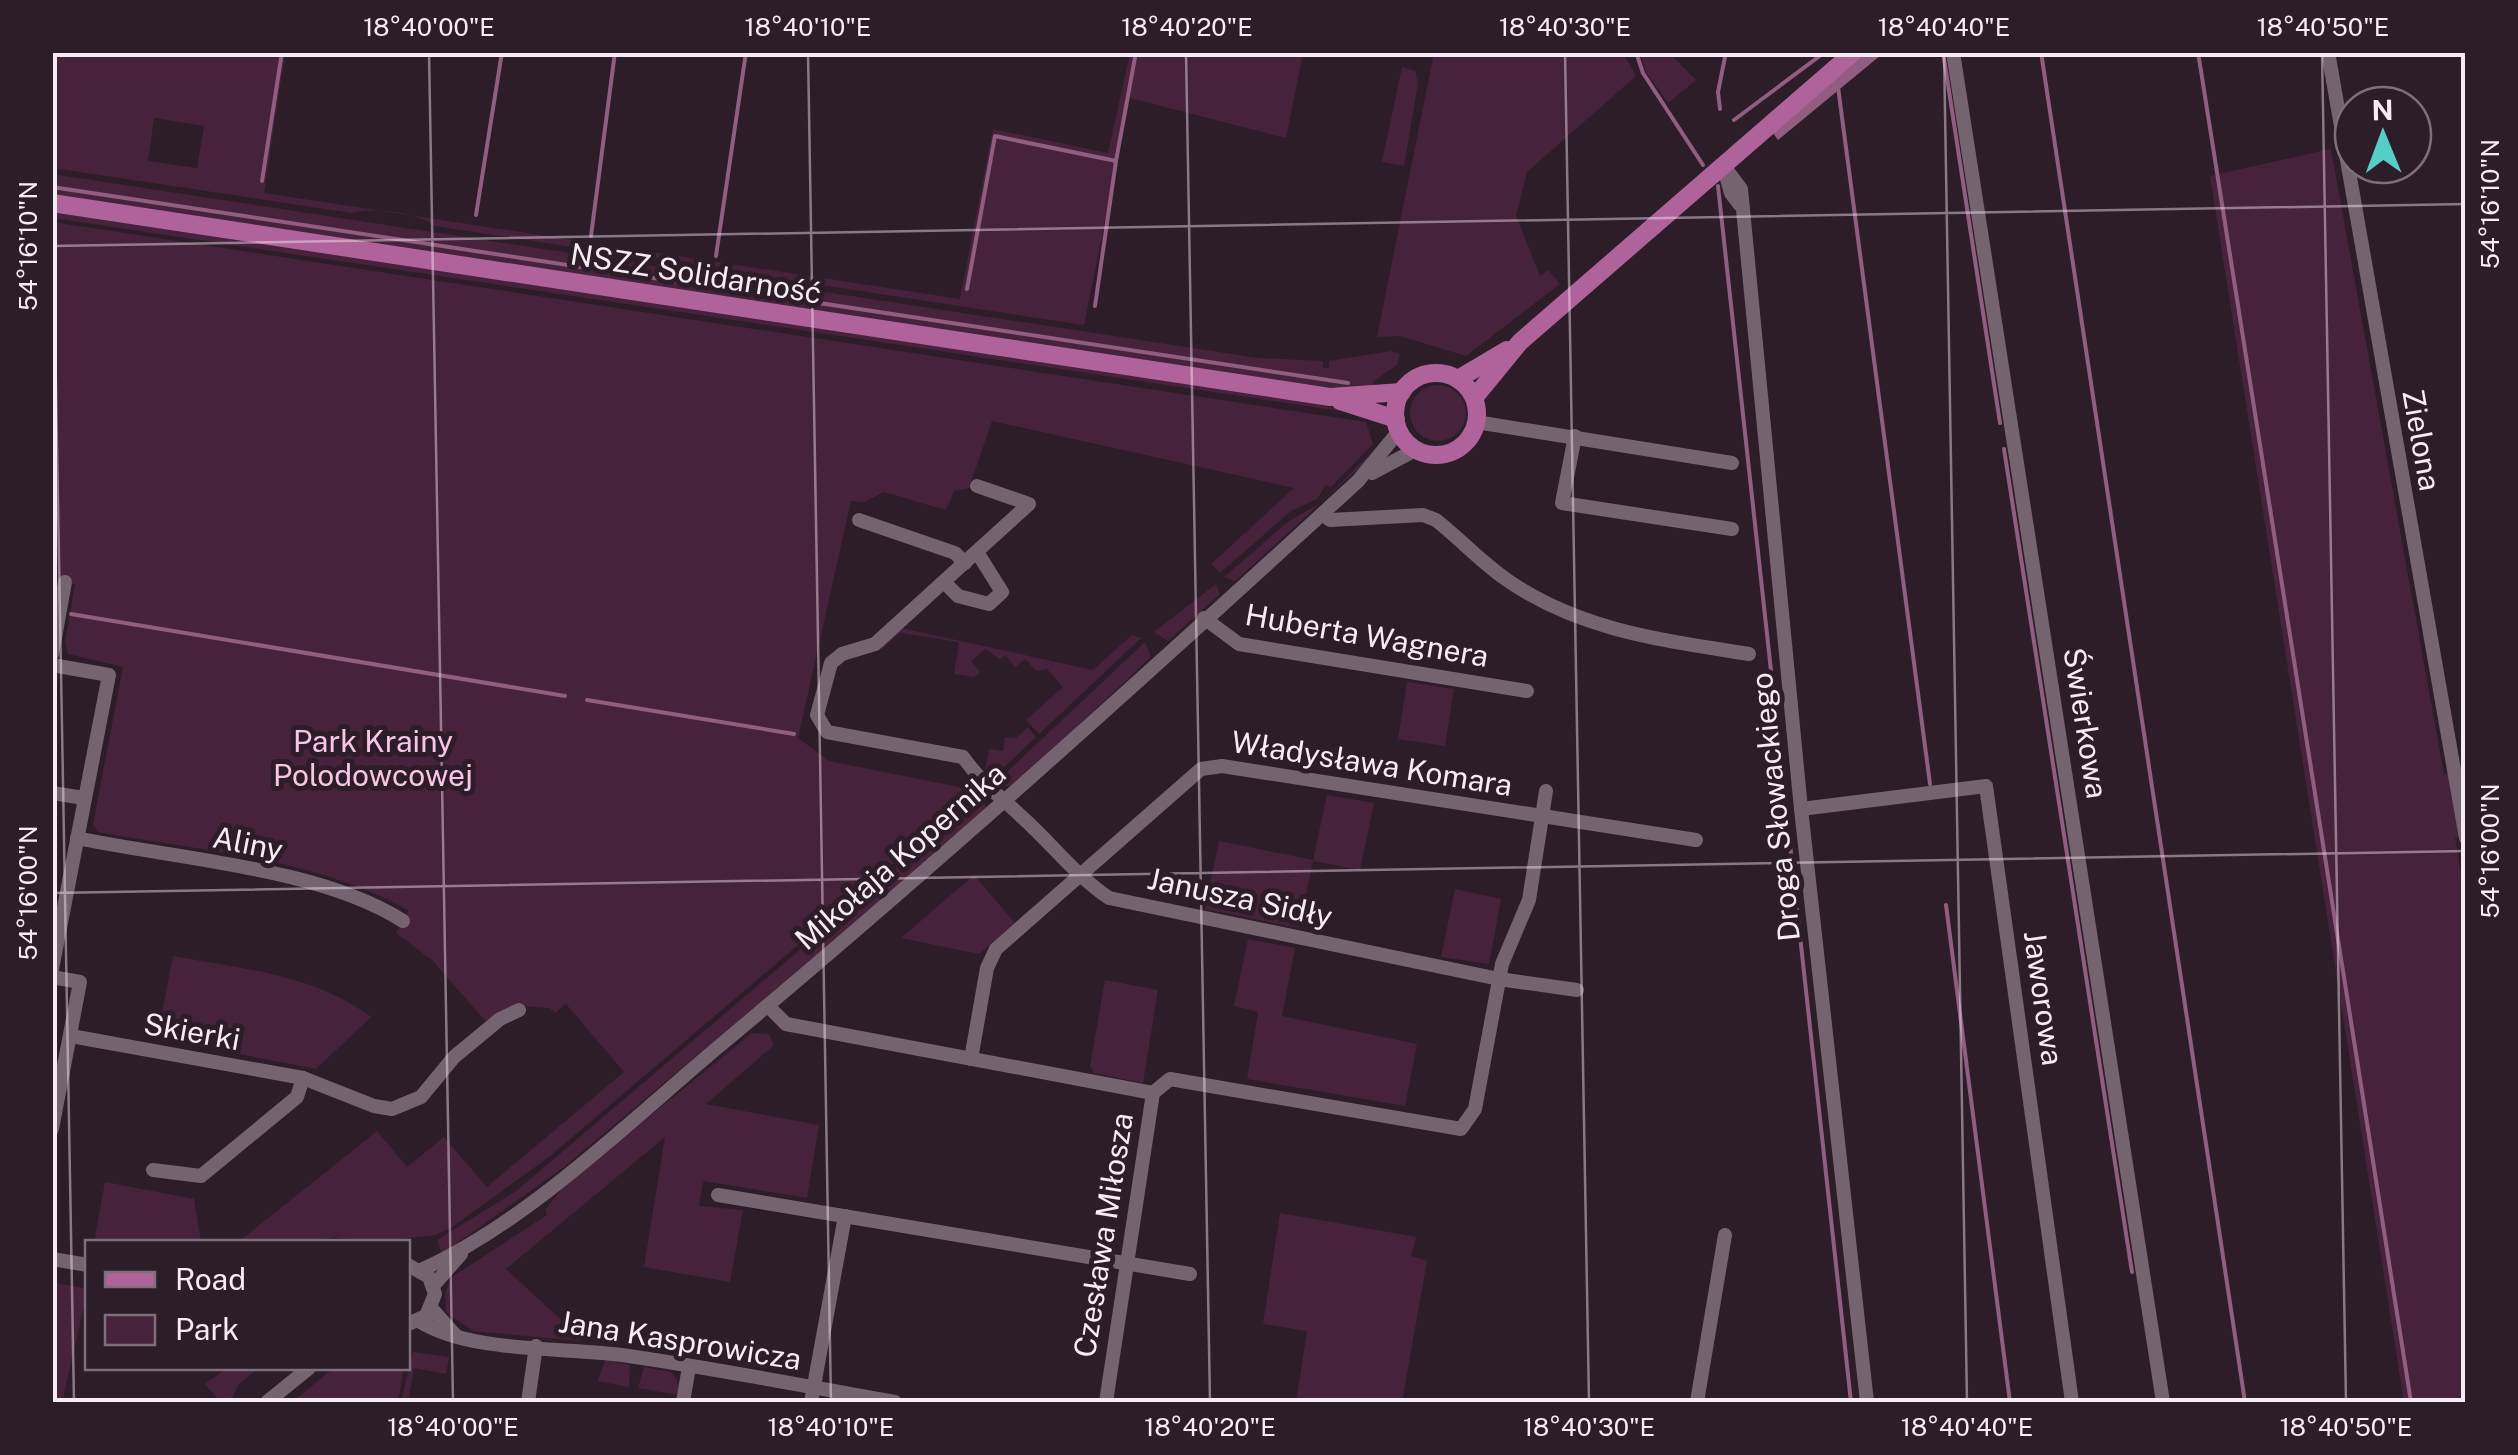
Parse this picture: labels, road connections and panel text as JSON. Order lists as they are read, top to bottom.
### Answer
{
  "streets": {
    "main road": ["NSZZ Solidarność", "Mikołaja Kopernika"],
    "street": [
      "Zielona",
      "Huberta Wagnera",
      "Świerkowa",
      "Władysława Komara",
      "Droga Słowackiego",
      "Aliny",
      "Janusza Sidły",
      "Jaworowa",
      "Skierki",
      "Czesława Miłosza",
      "Jana Kasprowicza"
    ]
  },
  "crossings": [
    ["NSZZ Solidarność", "Mikołaja Kopernika"],
    ["Huberta Wagnera", "Mikołaja Kopernika"],
    ["Władysława Komara", "Janusza Sidły"],
    ["Droga Słowackiego", "Jaworowa"],
    ["Mikołaja Kopernika", "Janusza Sidły"],
    ["Janusza Sidły", "Czesława Miłosza"]
  ],
  "parks": ["Park Krainy Polodowcowej"],
  "legend": ["Road", "Park"],
  "north": "top",
  "coordinates": [
    "18°40'00\"E",
    "18°40'10\"E",
    "18°40'20\"E",
    "18°40'30\"E",
    "18°40'40\"E",
    "18°40'50\"E",
    "54°16'10\"N",
    "54°16'00\"N"
  ]
}
